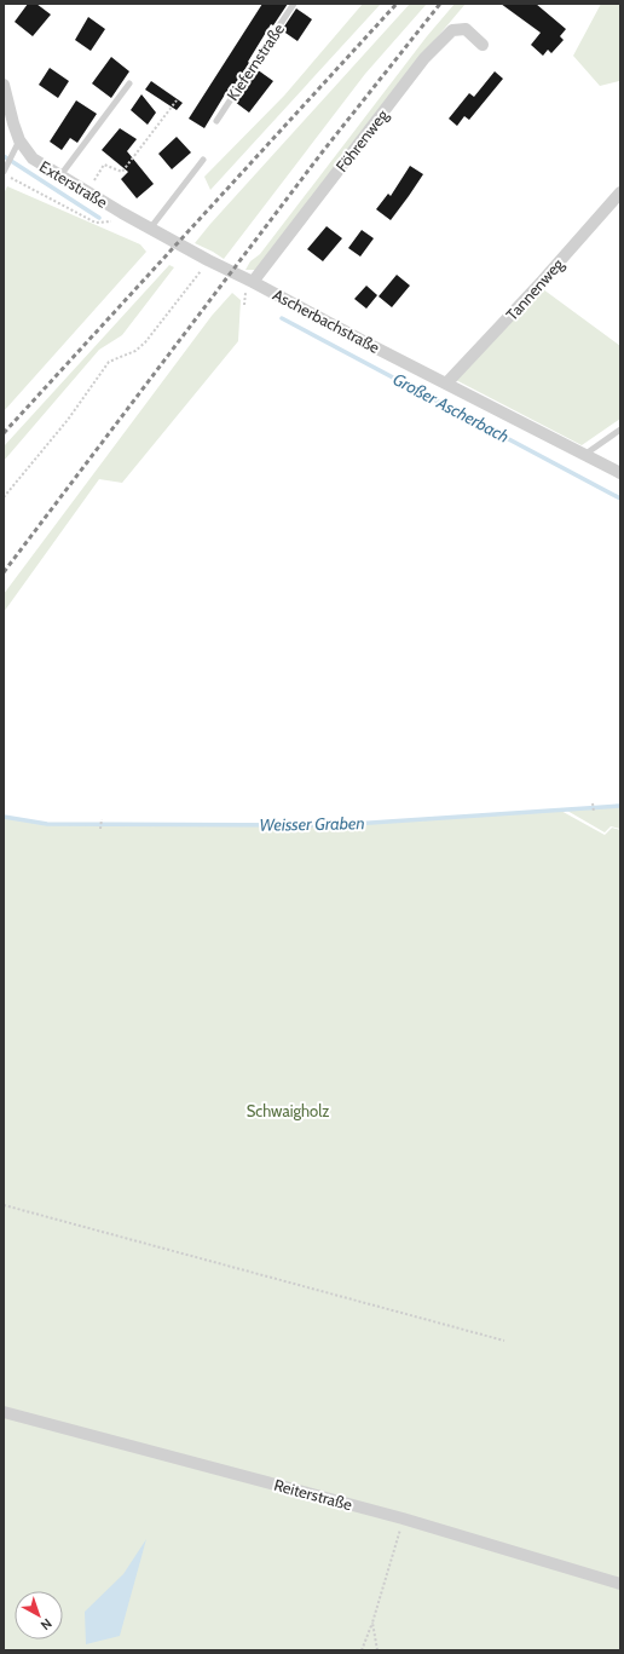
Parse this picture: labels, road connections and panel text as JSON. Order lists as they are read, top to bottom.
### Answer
{
  "streets": {
    "street": [
      "Föhrenweg",
      "Exterstraße",
      "Tannenweg",
      "Ascherbachstraße",
      "Reiterstraße"
    ],
    "lane": ["Kiefernstraße"]
  },
  "crossings": [
    ["Föhrenweg", "Ascherbachstraße"],
    ["Exterstraße", "Ascherbachstraße"],
    ["Tannenweg", "Ascherbachstraße"]
  ],
  "water": ["Großer Ascherbach", "Weisser Graben"],
  "parks": ["Schwaigholz"],
  "north": "bottom right"
}
